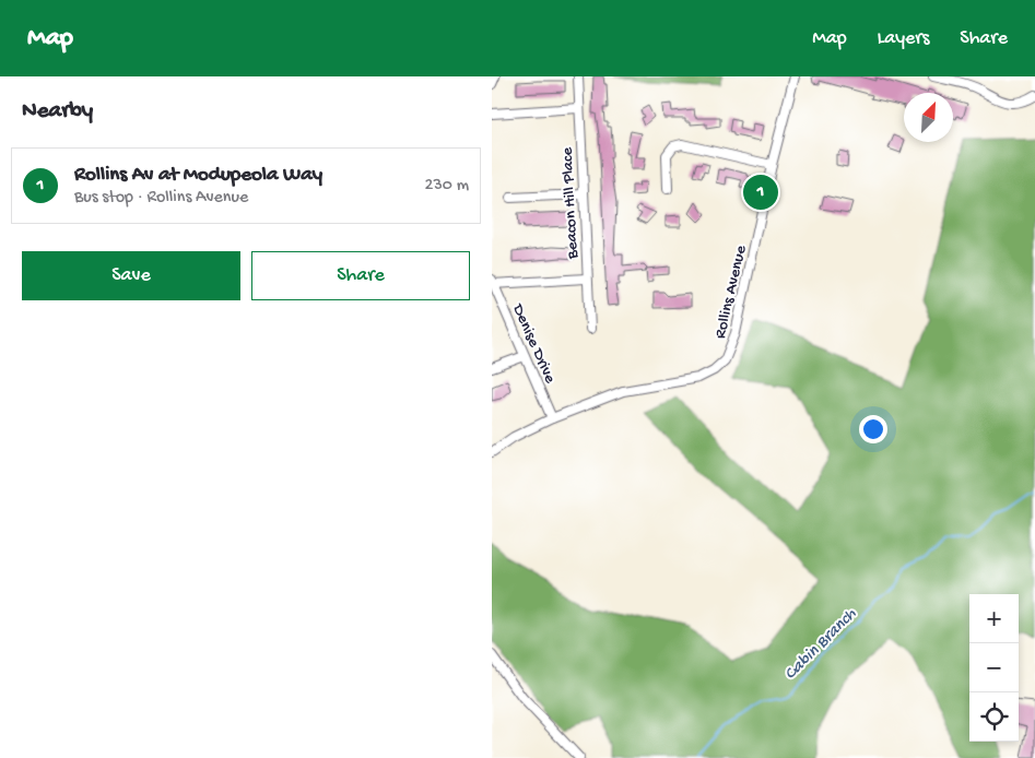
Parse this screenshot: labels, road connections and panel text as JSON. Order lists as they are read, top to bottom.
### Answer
{
  "streets": {
    "street": ["Beacon Hill Place", "Rollins Avenue", "Denise Drive"]
  },
  "crossings": [
    ["Rollins Avenue", "Denise Drive"]
  ],
  "water": ["Cabin Branch"],
  "north": "top right",
  "page": {
    "header": "Map",
    "nav": ["Map", "Layers", "Share"],
    "heading": "Nearby",
    "list": [
      {
        "mark": "1",
        "name": "Rollins Av at Modupeola Way",
        "note": "Bus stop · Rollins Avenue",
        "value": "230 m"
      }
    ],
    "pins": "1",
    "buttons": ["Save", "Share"],
    "map_buttons": ["+", "−"]
  }
}
